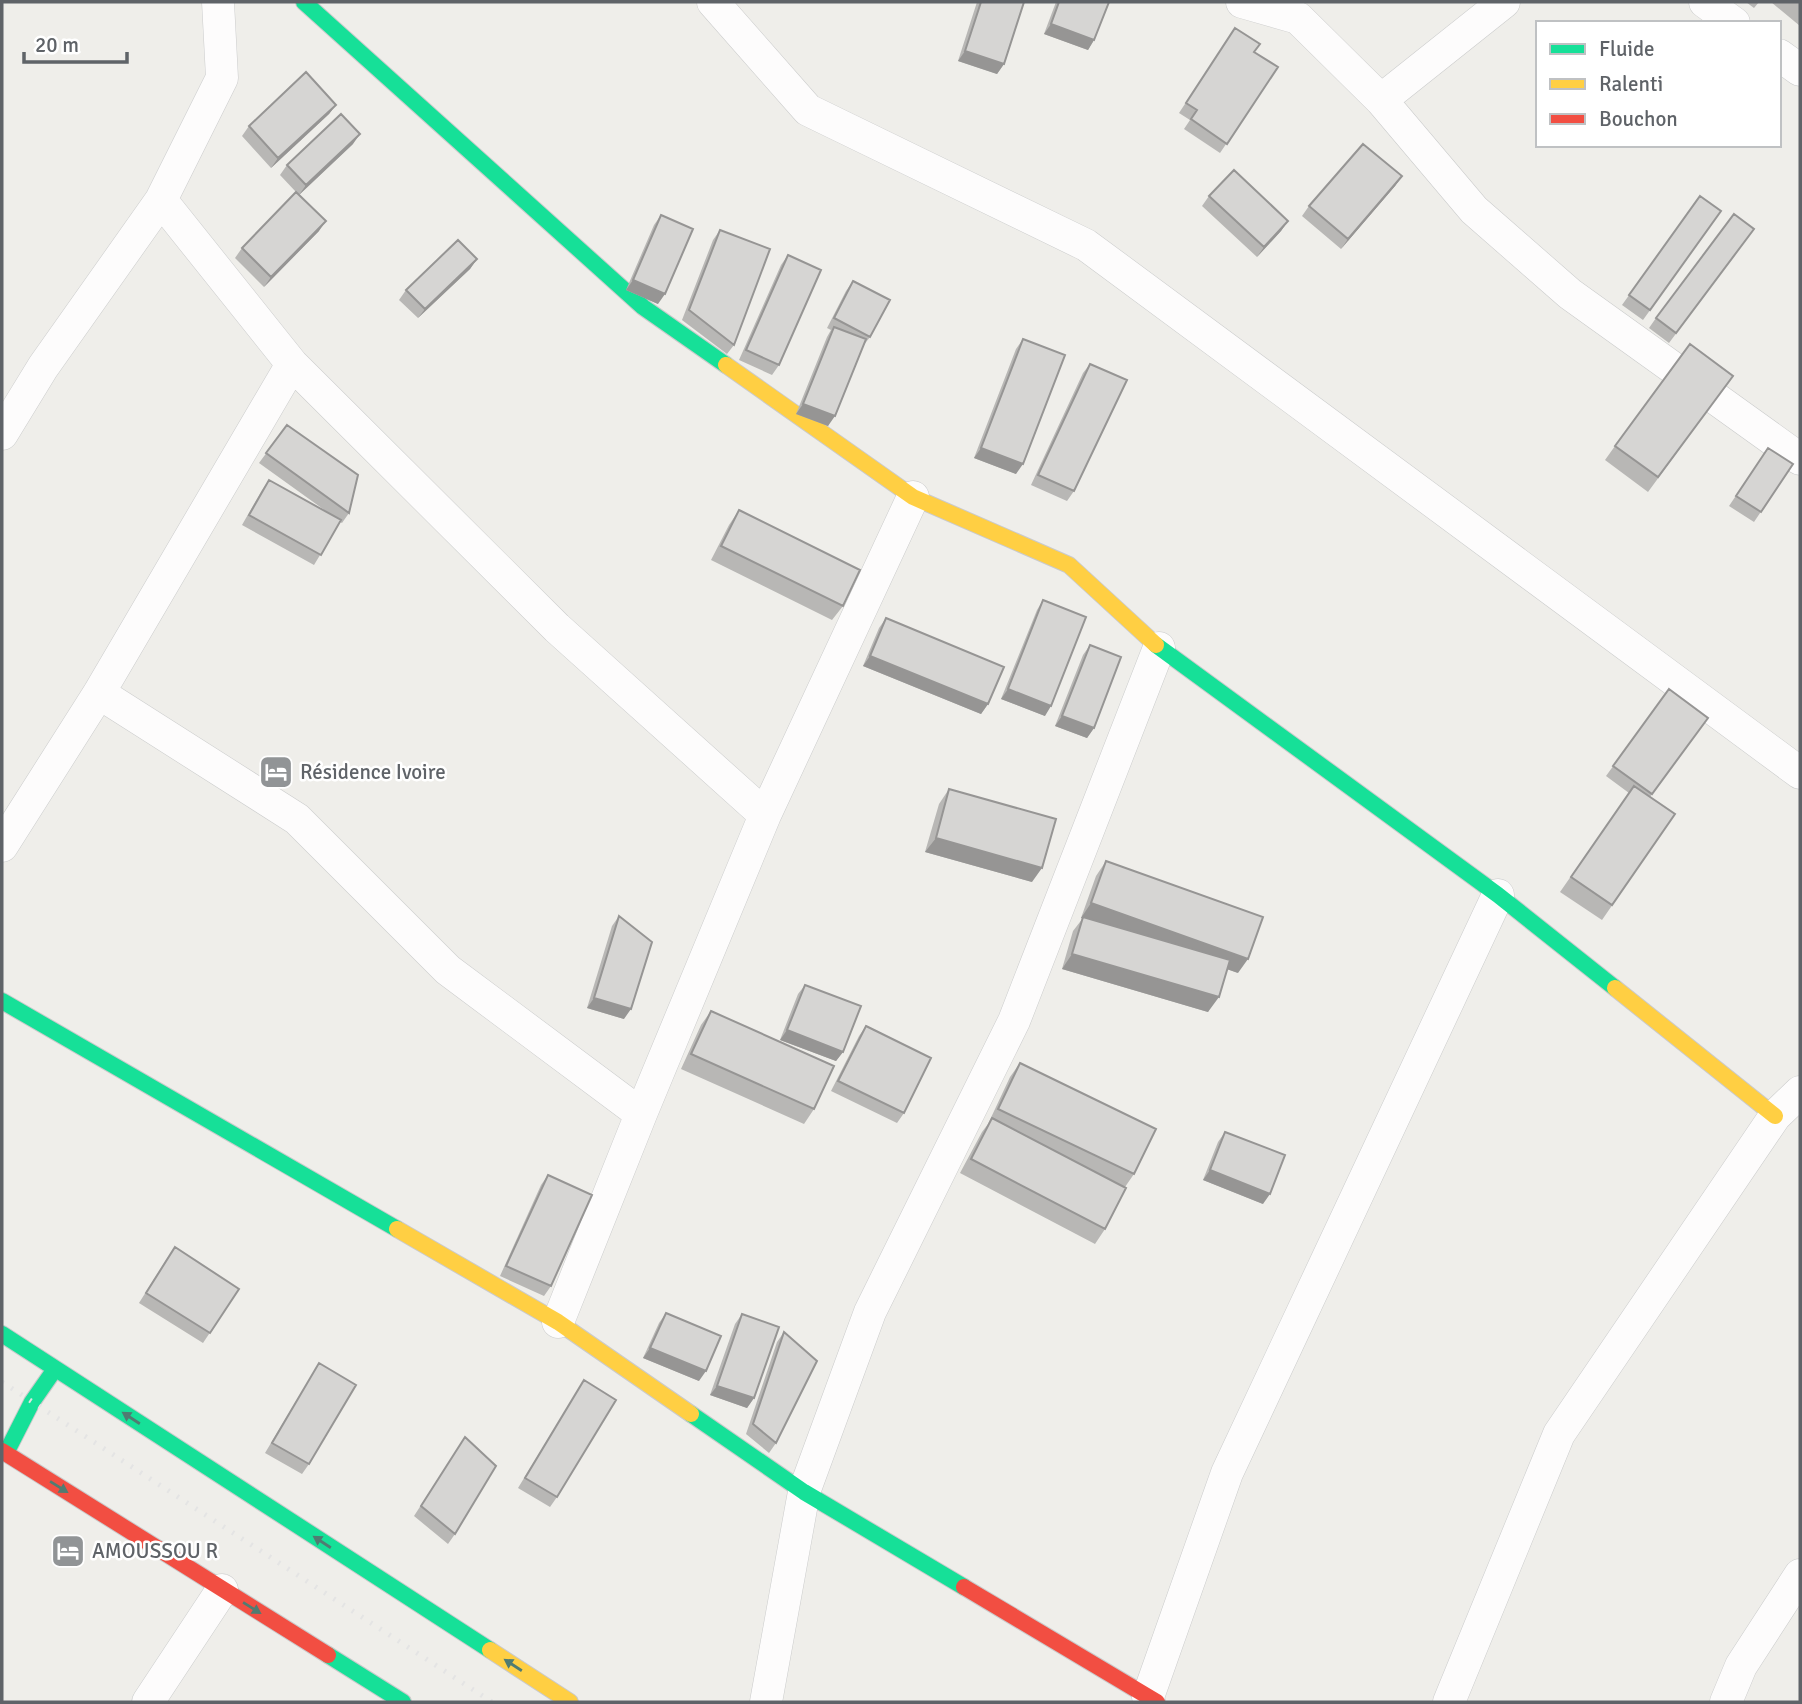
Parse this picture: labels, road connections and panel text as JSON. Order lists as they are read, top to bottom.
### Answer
{
  "places": {
    "hotel": ["Résidence Ivoire", "AMOUSSOU R"]
  },
  "legend": ["Fluide", "Ralenti", "Bouchon"],
  "scale_bar": "20 m"
}
